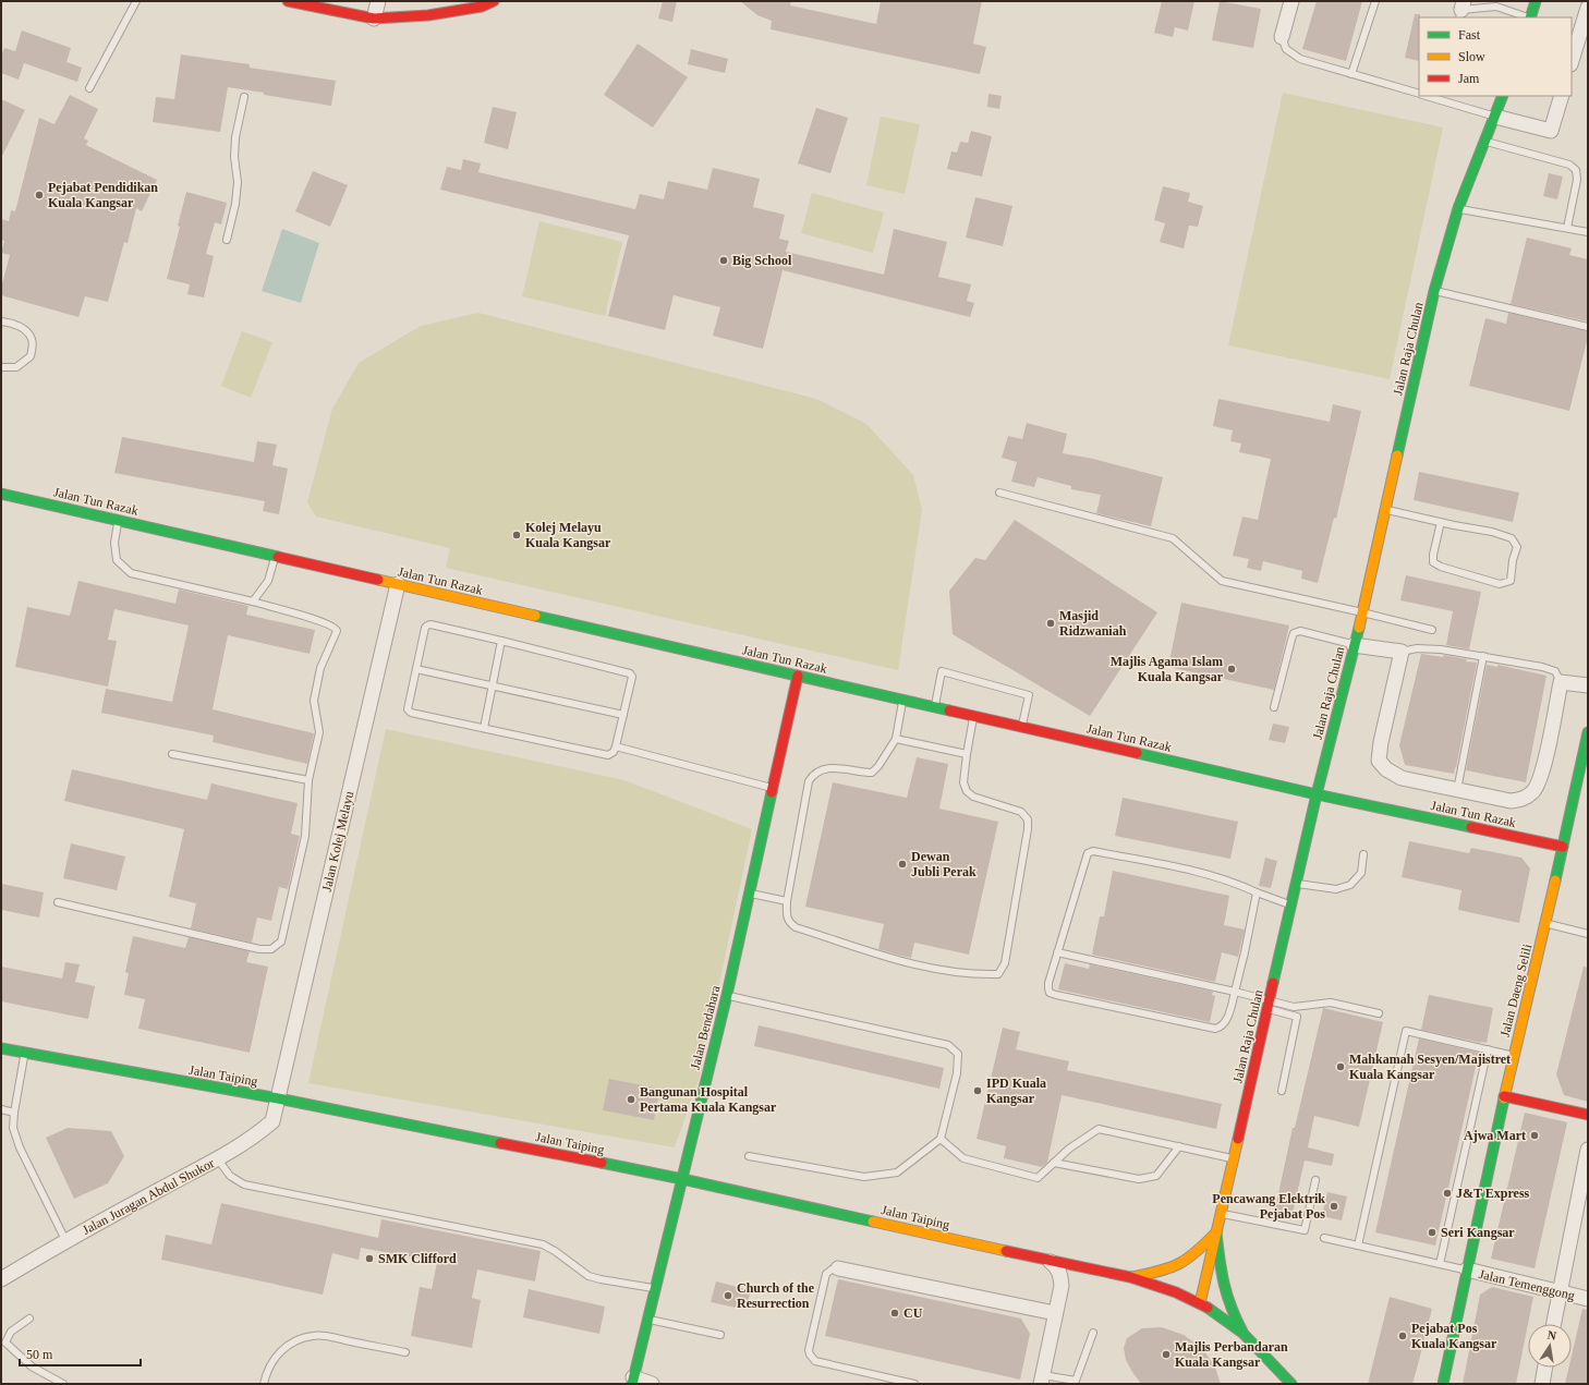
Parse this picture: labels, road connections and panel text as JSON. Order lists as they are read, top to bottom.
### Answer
{
  "streets": {
    "main road": [
      "Jalan Raja Chulan",
      "Jalan Tun Razak",
      "Jalan Daeng Selili",
      "Jalan Bendahara",
      "Jalan Taiping"
    ],
    "street": ["Jalan Kolej Melayu", "Jalan Juragan Abdul Shukor", "Jalan Temenggong"]
  },
  "crossings": [
    ["Jalan Raja Chulan", "Jalan Tun Razak"],
    ["Jalan Tun Razak", "Jalan Kolej Melayu"],
    ["Jalan Tun Razak", "Jalan Daeng Selili"],
    ["Jalan Tun Razak", "Jalan Bendahara"],
    ["Jalan Kolej Melayu", "Jalan Taiping"],
    ["Jalan Kolej Melayu", "Jalan Juragan Abdul Shukor"],
    ["Jalan Daeng Selili", "Jalan Temenggong"],
    ["Jalan Bendahara", "Jalan Taiping"],
    ["Jalan Taiping", "Jalan Juragan Abdul Shukor"]
  ],
  "places": [
    "Pejabat Pendidikan Kuala Kangsar",
    "Big School",
    "Kolej Melayu Kuala Kangsar",
    "Masjid Ridzwaniah",
    "Majlis Agama Islam Kuala Kangsar",
    "Dewan Jubli Perak",
    "Mahkamah Sesyen/Majistret Kuala Kangsar",
    "IPD Kuala Kangsar",
    "Bangunan Hospital Pertama Kuala Kangsar",
    "Ajwa Mart",
    "J&T Express",
    "Pencawang Elektrik Pejabat Pos",
    "Seri Kangsar",
    "SMK Clifford",
    "Church of the Resurrection",
    "CU",
    "Pejabat Pos Kuala Kangsar",
    "Majlis Perbandaran Kuala Kangsar"
  ],
  "legend": ["Fast", "Slow", "Jam"],
  "scale_bar": "50 m",
  "north": "top"
}
